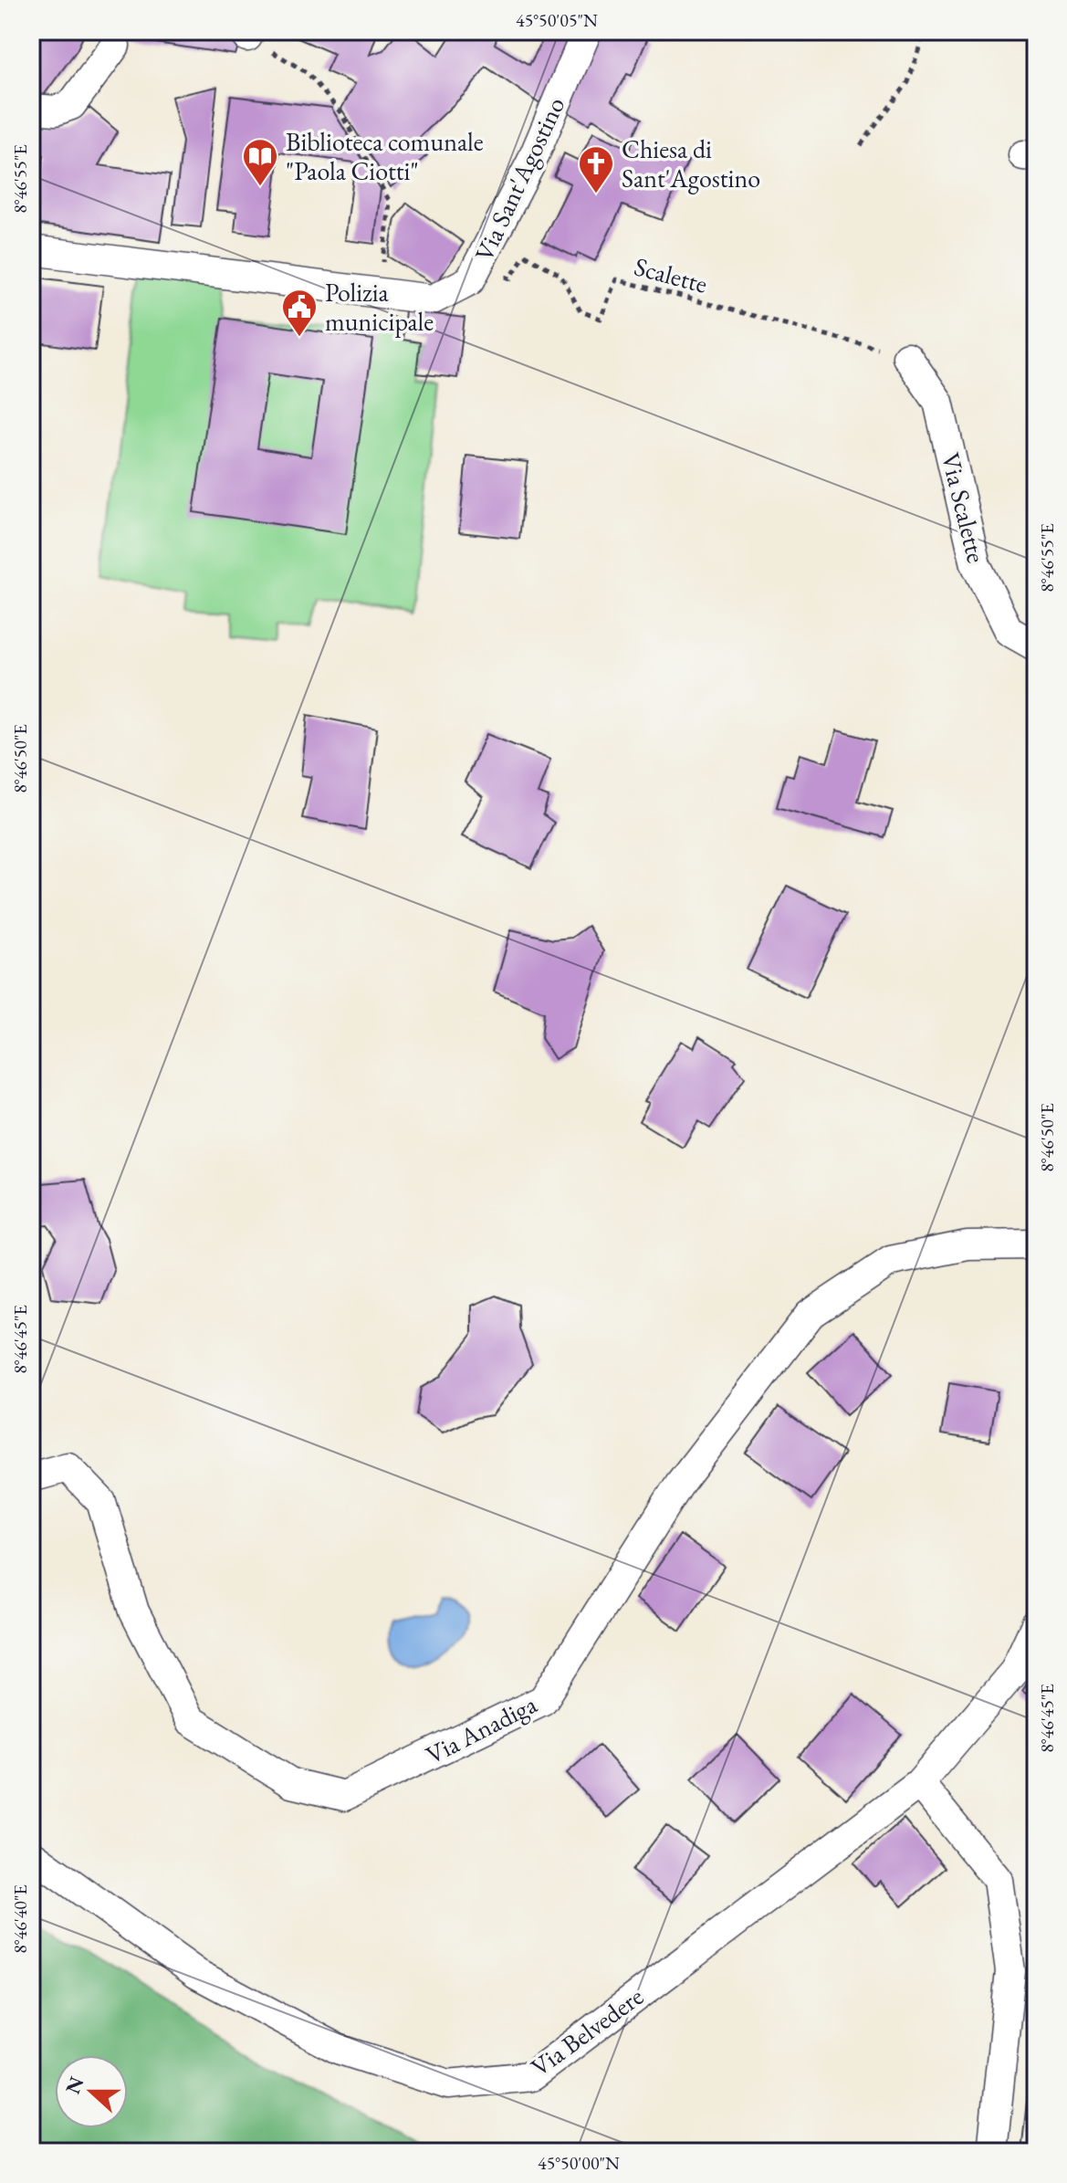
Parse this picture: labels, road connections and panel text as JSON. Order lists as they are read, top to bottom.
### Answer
{
  "streets": {
    "street": [
      "Via Sant'Agostino",
      "Via Scalette",
      "Via Anadiga",
      "Via Belvedere"
    ],
    "path": ["Scalette"]
  },
  "crossings": [
    ["Scalette", "Via Scalette"]
  ],
  "places": {
    "library": ["Biblioteca comunale \"Paola Ciotti\""],
    "church": ["Chiesa di Sant'Agostino"],
    "public building": ["Polizia municipale"]
  },
  "north": "left",
  "coordinates": [
    "45°50'05\"N",
    "8°46'55\"E",
    "8°46'50\"E",
    "8°46'45\"E",
    "8°46'40\"E",
    "45°50'00\"N"
  ]
}
